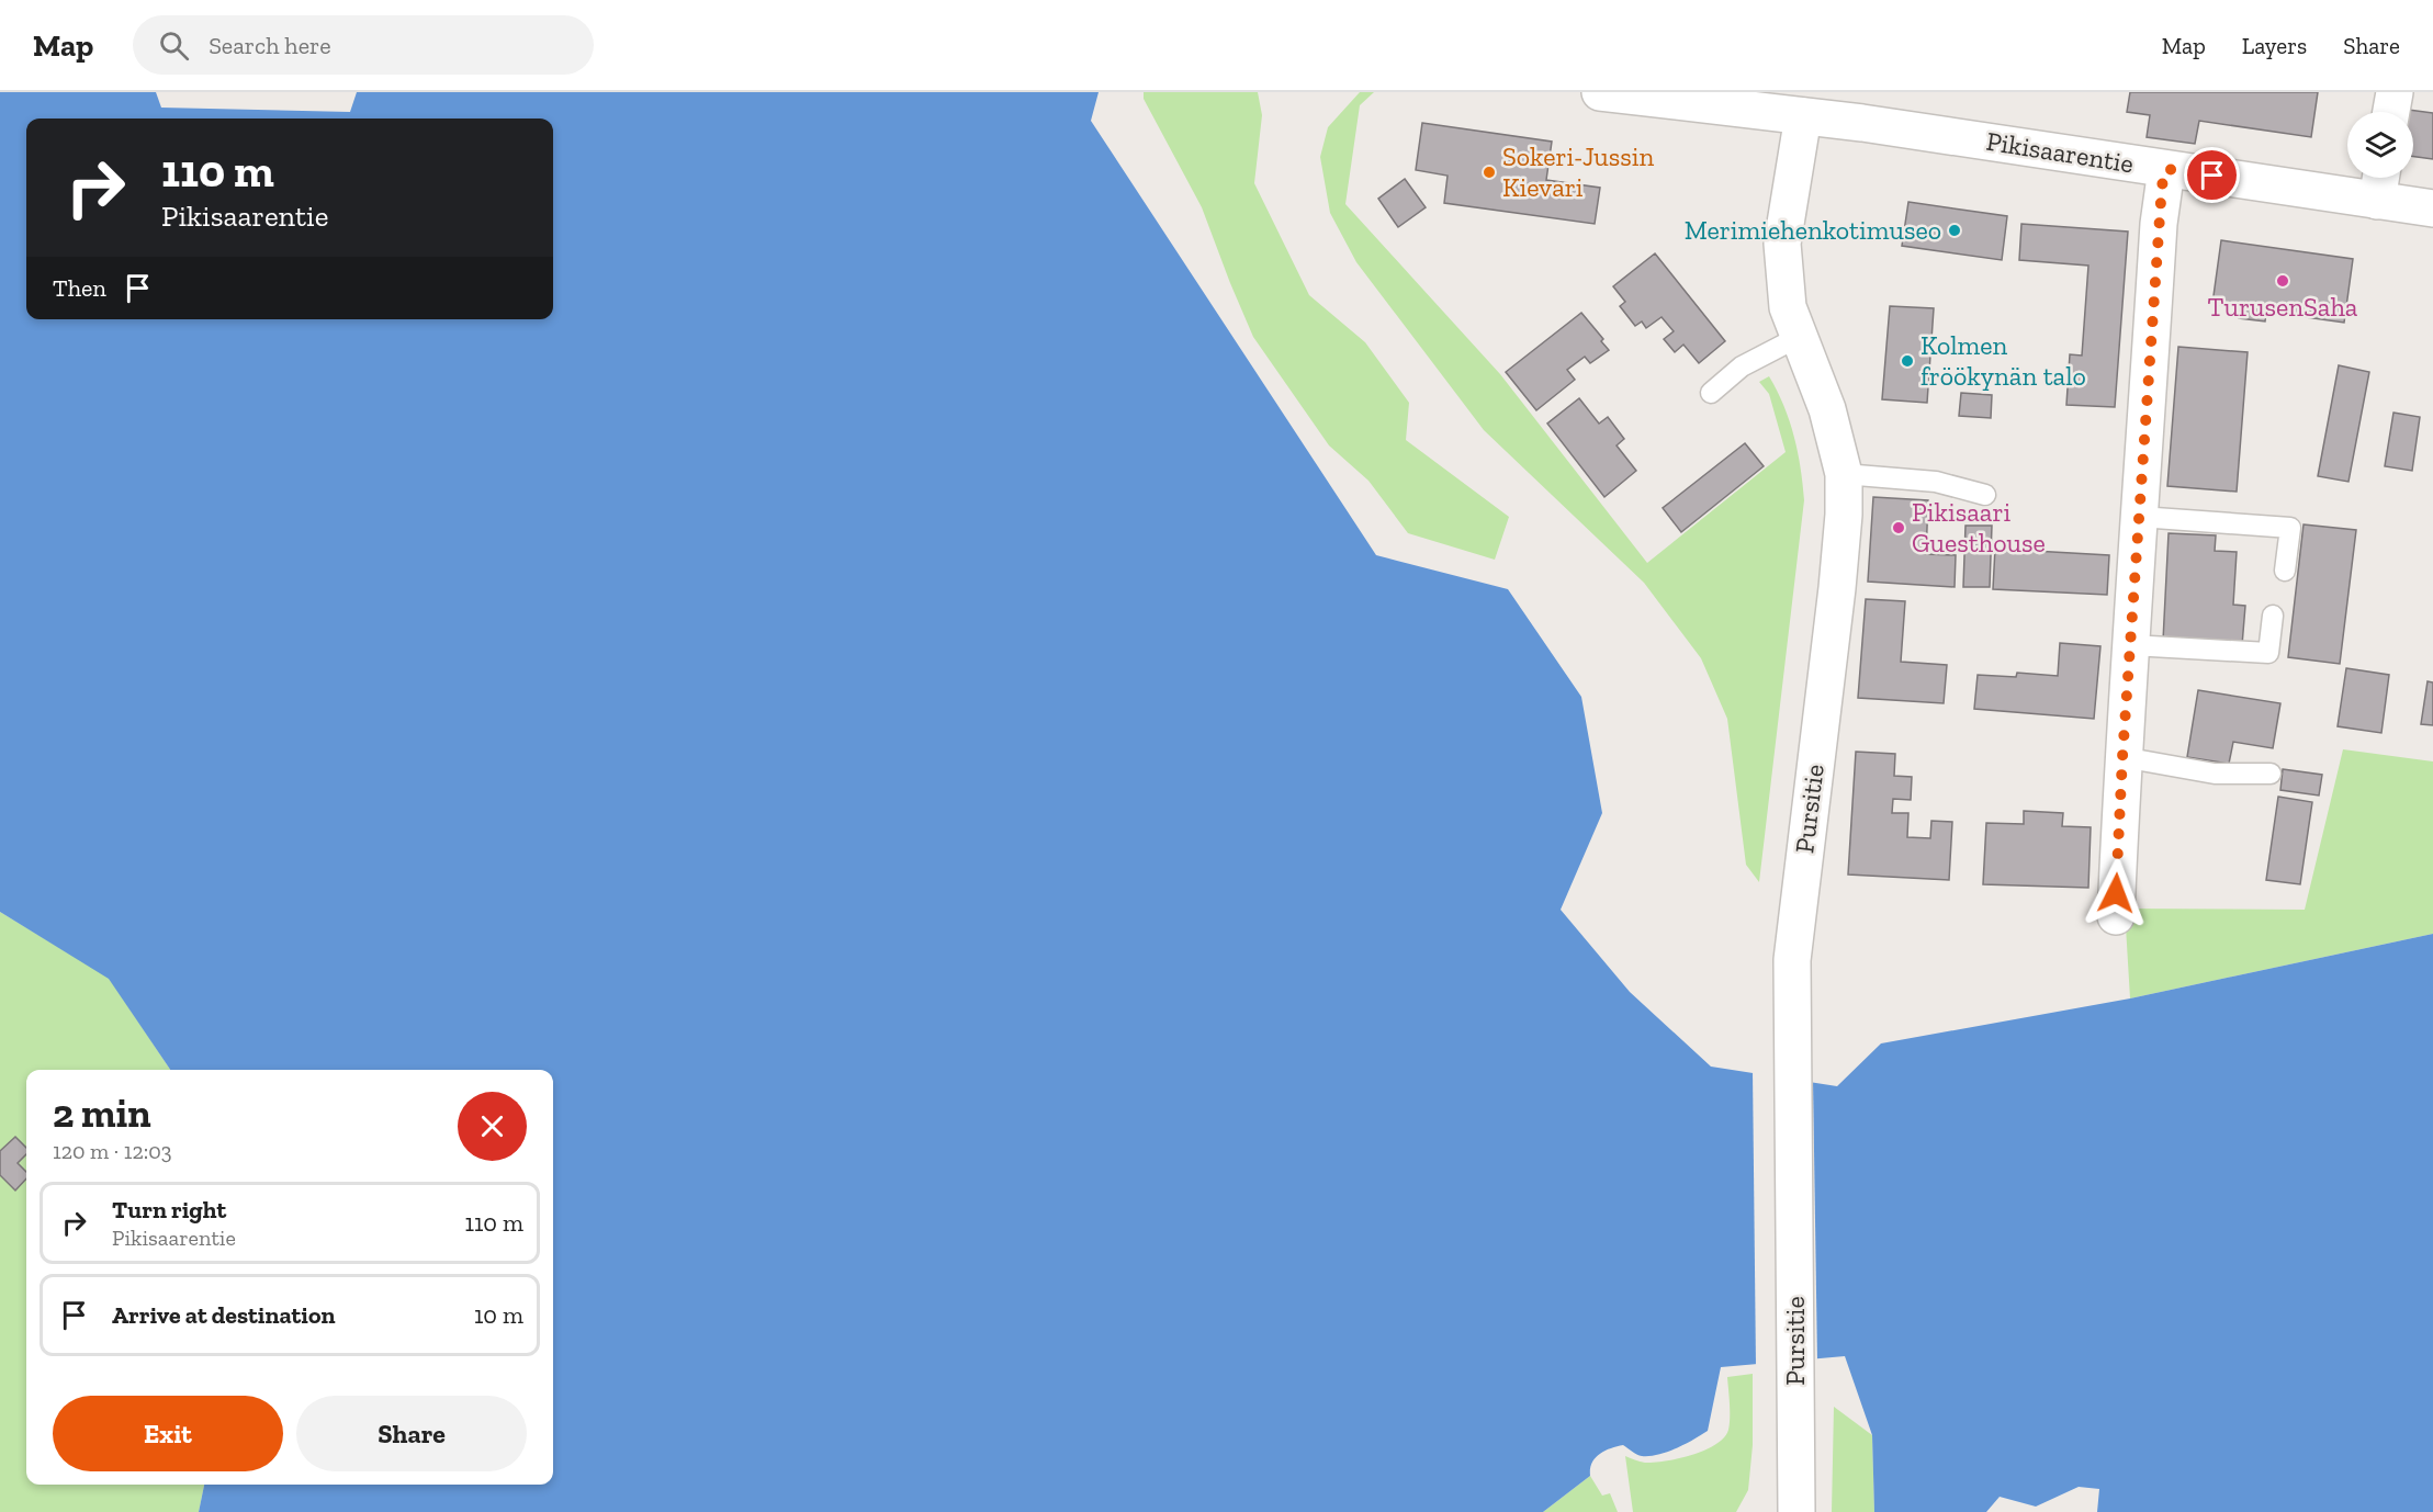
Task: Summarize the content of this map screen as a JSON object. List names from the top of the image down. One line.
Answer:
{"streets":{"street":["Pikisaarentie","Pursitie"]},"crossings":[["Pikisaarentie","Pursitie"]],"places":["Sokeri-Jussin Kievari","Merimiehenkotimuseo","TurusenSaha","Kolmen fröökynän talo","Pikisaari Guesthouse"],"page":{"header":"Map","search":"Search here","nav":["Map","Layers","Share"],"turn":["110 m","Pikisaarentie"],"then":"Then","heading":["2 min","120 m · 12:03"],"list":[{"name":"Turn right","note":"Pikisaarentie","value":"110 m"},{"name":"Arrive at destination","value":"10 m"}],"buttons":["Exit","Share"]}}
